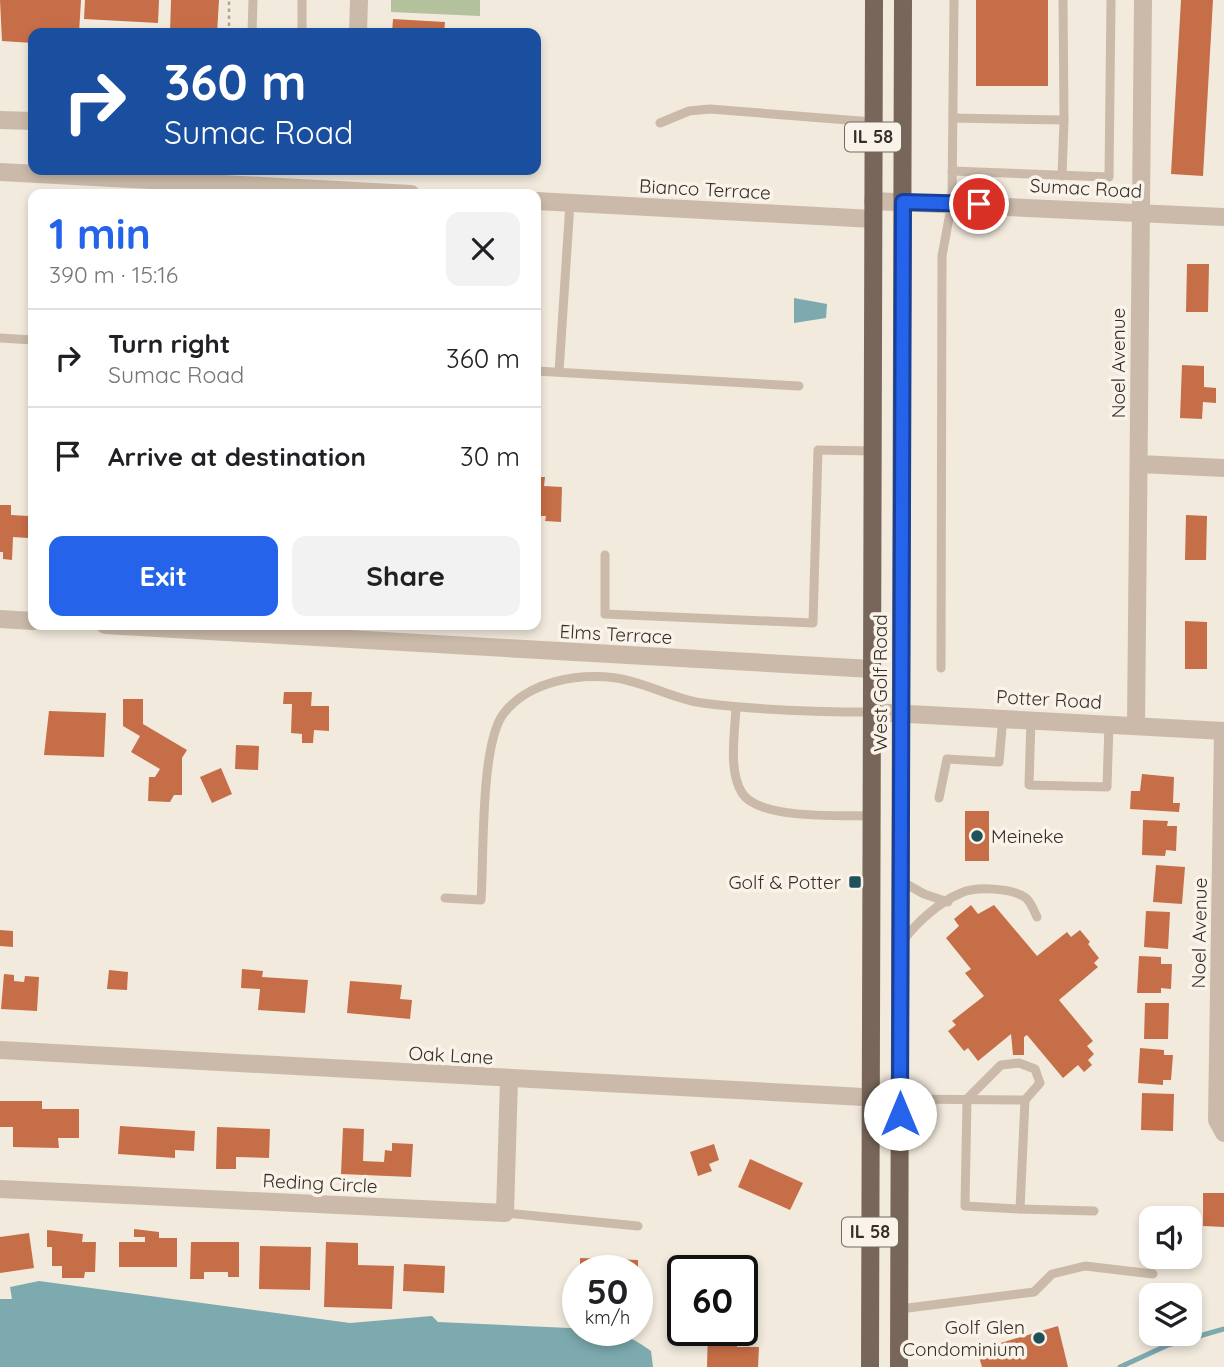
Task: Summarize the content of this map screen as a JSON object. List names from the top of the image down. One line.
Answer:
{"streets":{"main road":["IL 58","West Golf Road"],"street":["Sumac Road","Bianco Terrace","Noel Avenue","Elms Terrace","Potter Road","Oak Lane","Reding Circle"]},"crossings":[["Sumac Road","Bianco Terrace"],["Sumac Road","Noel Avenue"],["Sumac Road","West Golf Road"],["Bianco Terrace","West Golf Road"],["Noel Avenue","Potter Road"],["Elms Terrace","West Golf Road"],["West Golf Road","Potter Road"],["West Golf Road","Oak Lane"]],"places":{"other":["Meineke","Golf Glen Condominium"],"transit":["Golf & Potter"]},"page":{"turn":["360 m","Sumac Road"],"heading":["1 min","390 m · 15:16"],"list":[{"name":"Turn right","note":"Sumac Road","value":"360 m"},{"name":"Arrive at destination","value":"30 m"}],"buttons":["Exit","Share"],"speed":"50 km/h","limit":"60"}}
